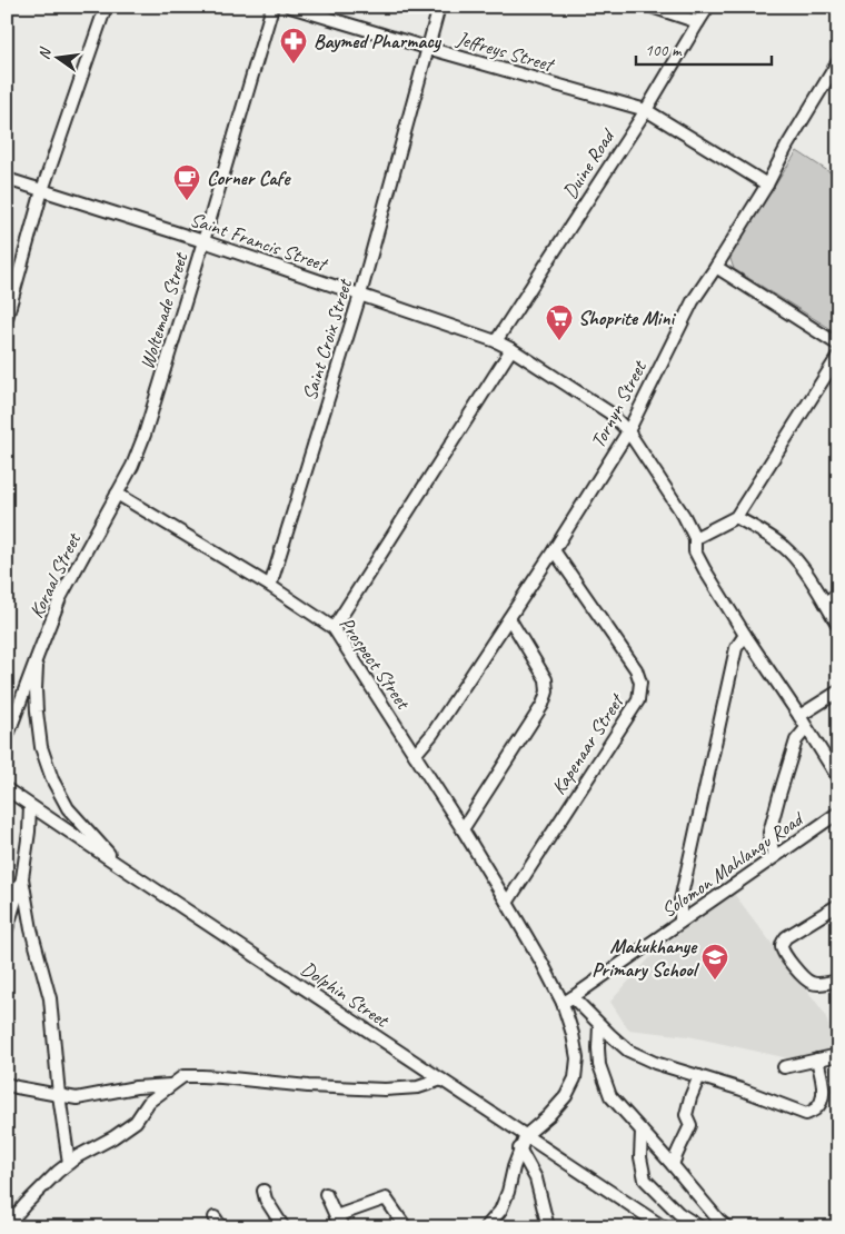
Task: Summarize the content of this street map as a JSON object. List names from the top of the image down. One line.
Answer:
{"streets":{"street":["Jeffreys Street","Duine Road","Saint Francis Street","Woltemade Street","Saint Croix Street","Tornyn Street","Koraal Street","Prospect Street","Kapenaar Street","Solomon Mahlangu Road","Dolphin Street"]},"crossings":[["Jeffreys Street","Duine Road"],["Jeffreys Street","Saint Croix Street"],["Jeffreys Street","Tornyn Street"],["Duine Road","Saint Francis Street"],["Saint Francis Street","Woltemade Street"],["Saint Francis Street","Saint Croix Street"],["Saint Francis Street","Tornyn Street"],["Woltemade Street","Koraal Street"],["Saint Croix Street","Prospect Street"],["Tornyn Street","Prospect Street"],["Tornyn Street","Kapenaar Street"],["Koraal Street","Prospect Street"],["Prospect Street","Kapenaar Street"],["Prospect Street","Solomon Mahlangu Road"]],"places":{"pharmacy":["Baymed Pharmacy"],"cafe":["Corner Cafe"],"supermarket":["Shoprite Mini"],"school or university":["Makukhanye Primary School"]},"scale_bar":"100 m","north":"left"}
